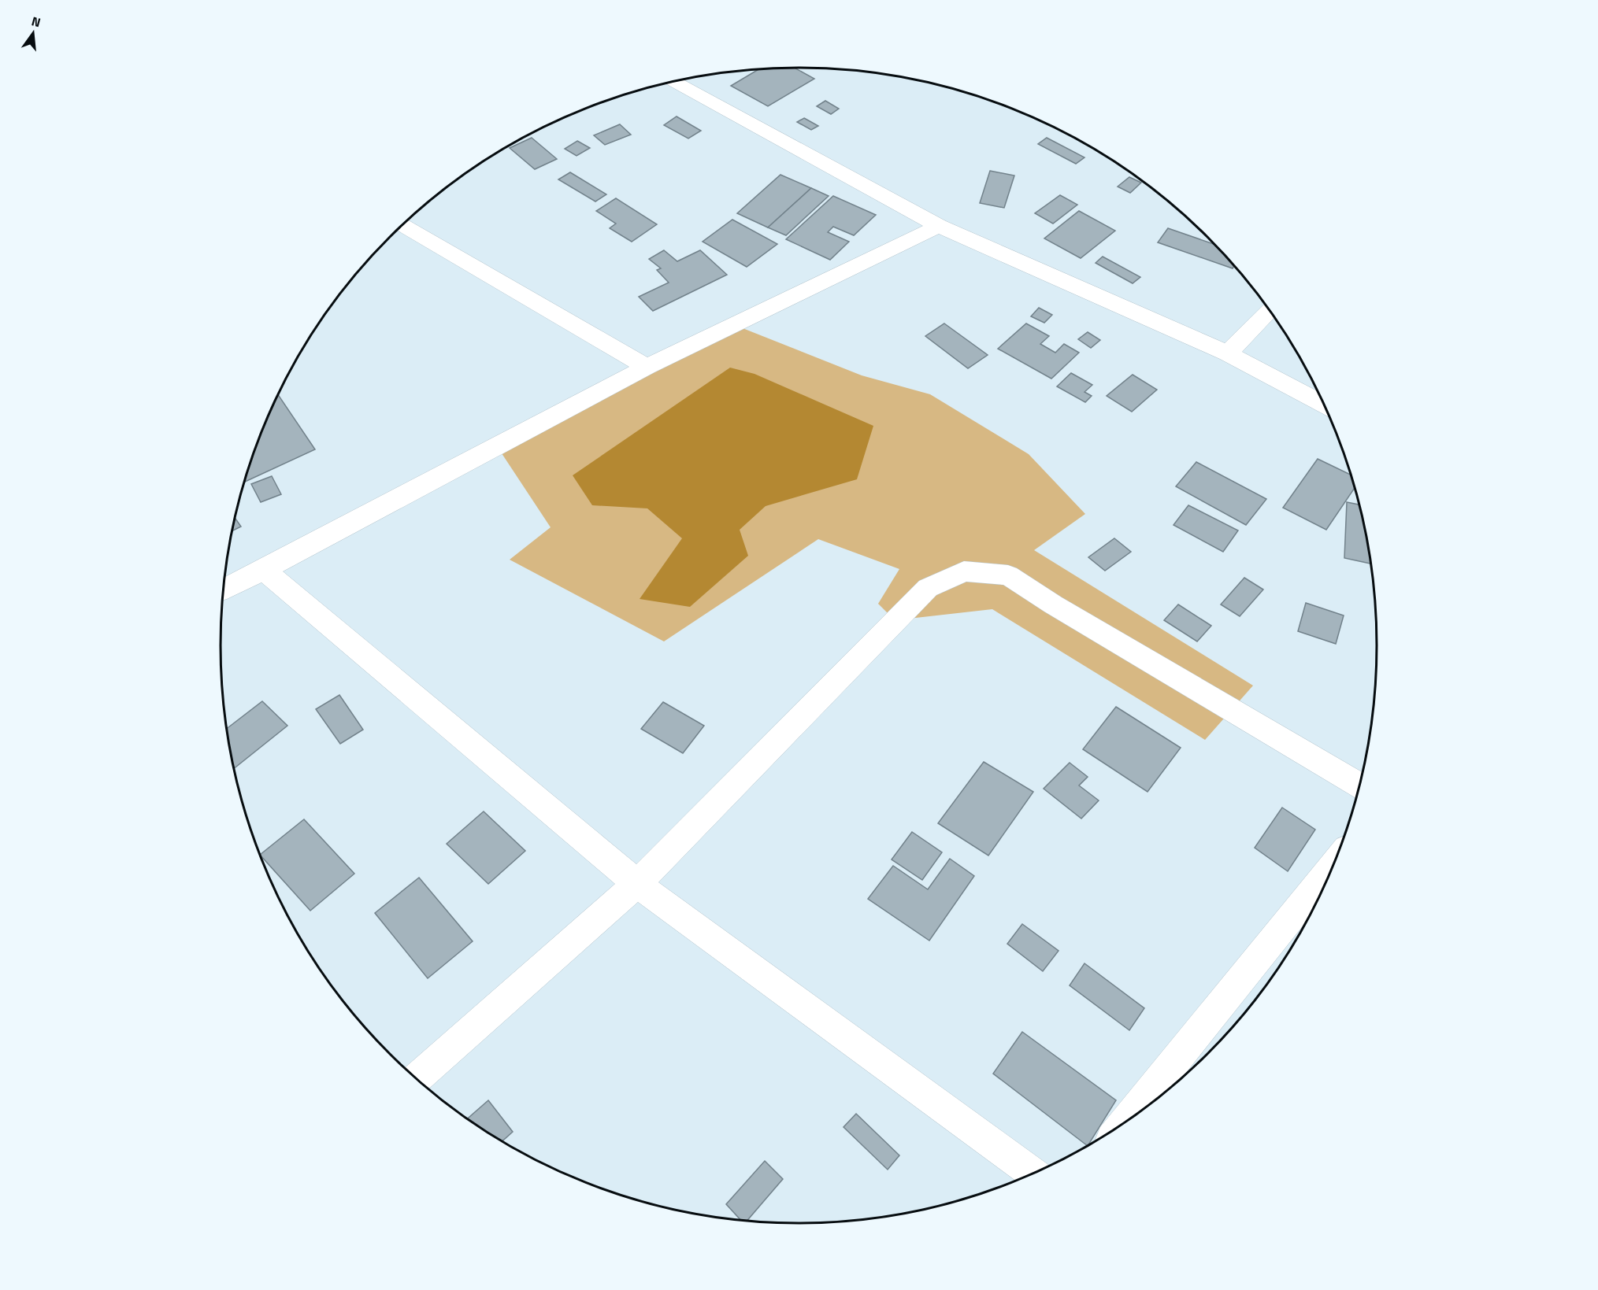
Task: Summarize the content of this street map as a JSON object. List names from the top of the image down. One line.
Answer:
{"north":"top"}
